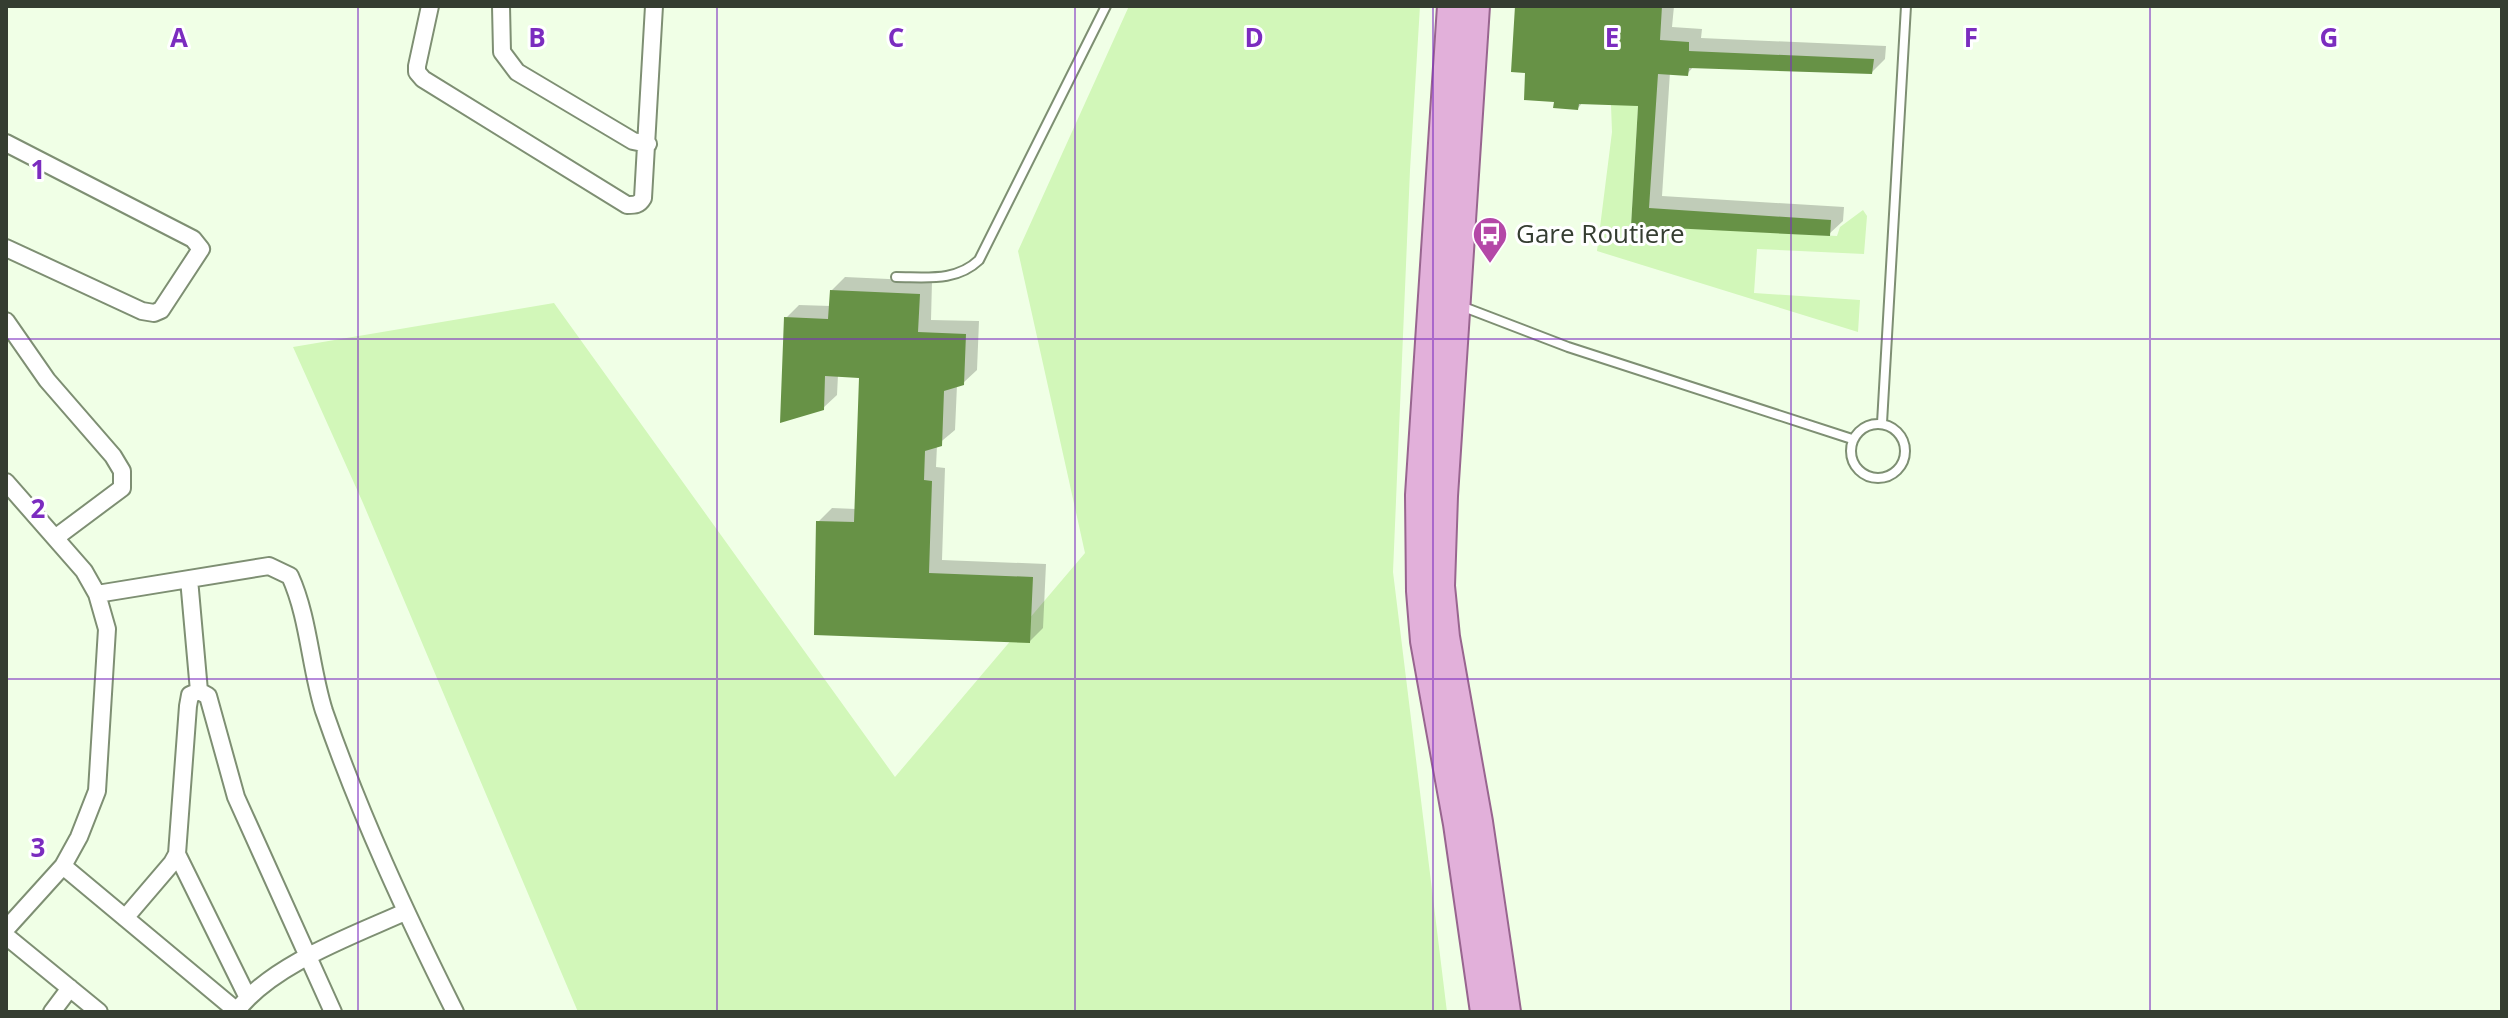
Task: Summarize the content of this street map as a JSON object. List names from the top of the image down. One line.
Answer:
{"places":{"bus stop":["Gare Routiere"]},"grid":{"columns":["A","B","C","D","E","F","G"],"rows":["1","2","3"]}}
